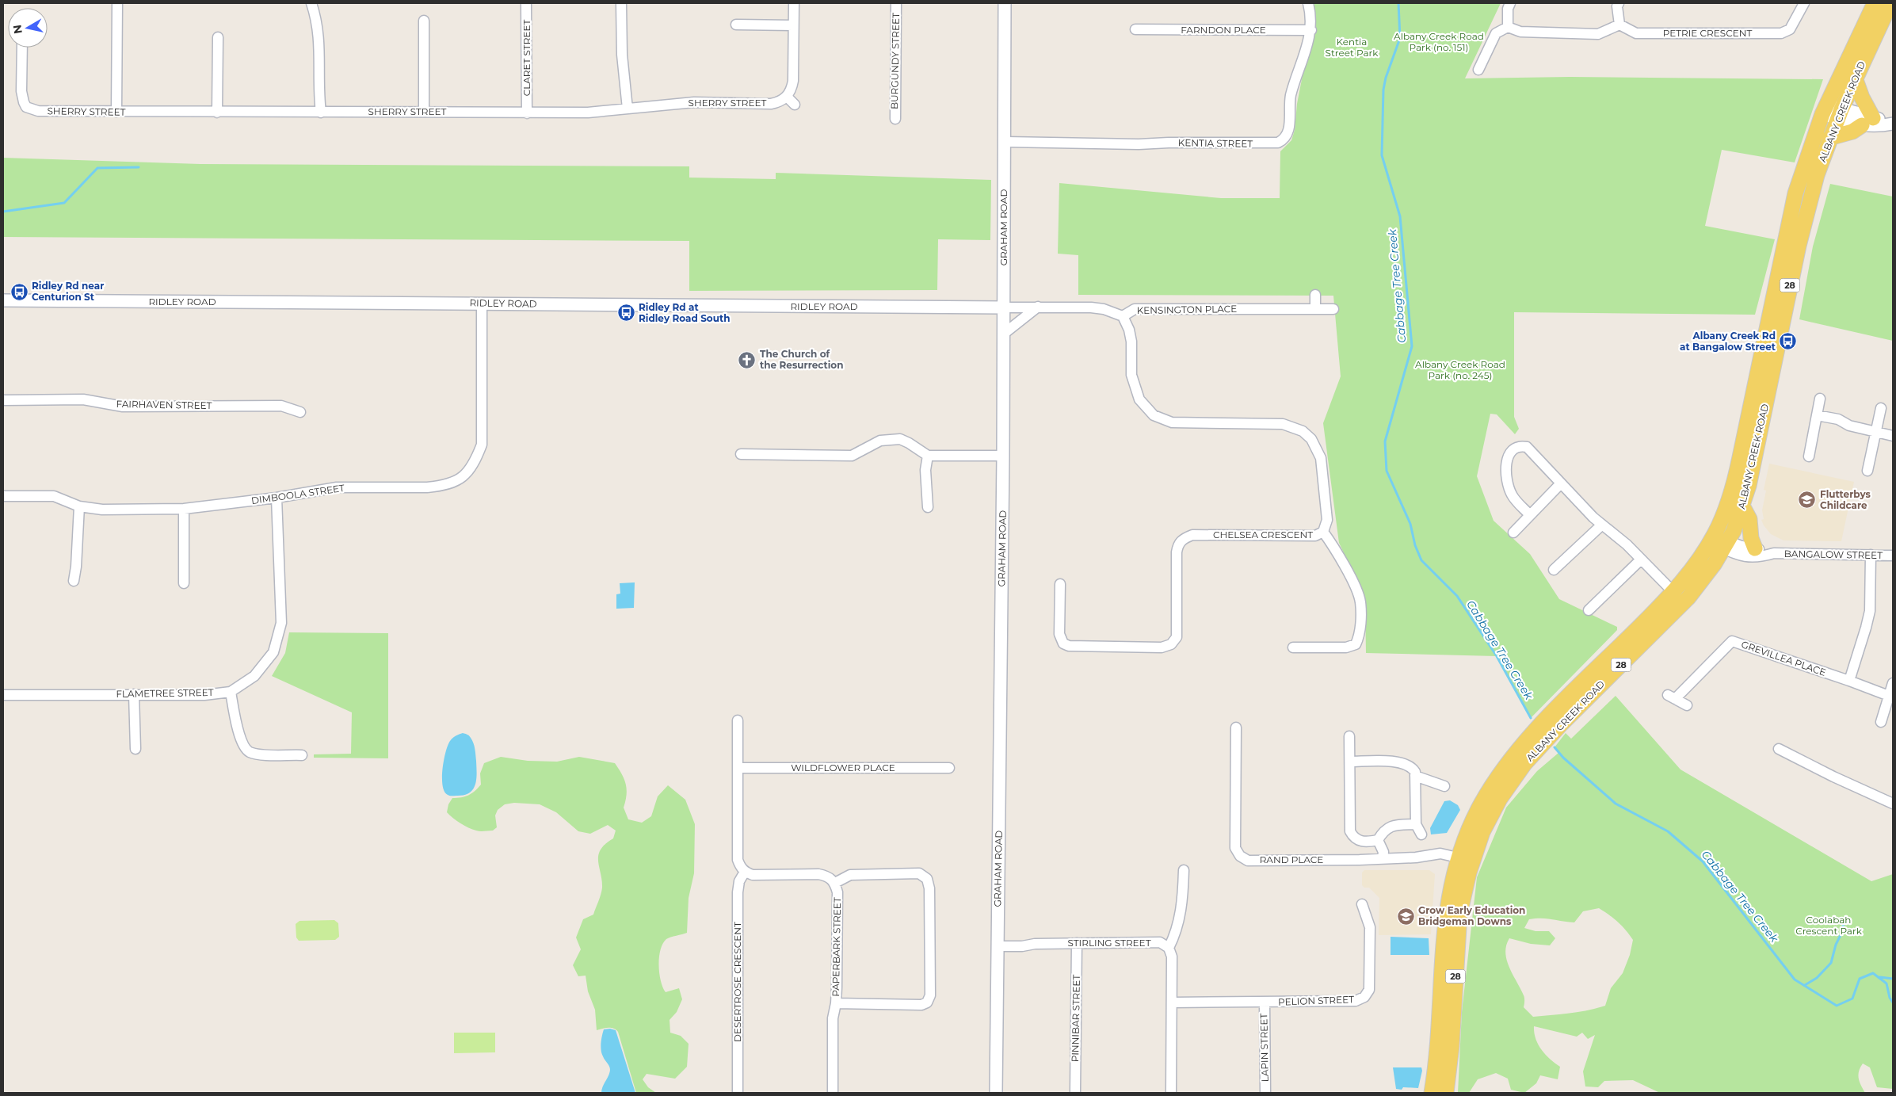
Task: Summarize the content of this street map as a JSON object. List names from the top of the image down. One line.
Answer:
{"streets":{"main road":["ALBANY CREEK ROAD","28"],"street":["FARNDON PLACE","PETRIE CRESCENT","CLARET STREET","BURGUNDY STREET","SHERRY STREET","KENTIA STREET","GRAHAM ROAD","RIDLEY ROAD","KENSINGTON PLACE","FAIRHAVEN STREET","DIMBOOLA STREET","CHELSEA CRESCENT","BANGALOW STREET","GREVILLEA PLACE","FLAMETREE STREET","WILDFLOWER PLACE","RAND PLACE","STIRLING STREET","PAPERBARK STREET","DESERTROSE CRESCENT","PELION STREET","PINNIBAR STREET","LAPIN STREET"]},"crossings":[["FARNDON PLACE","KENTIA STREET"],["CLARET STREET","SHERRY STREET"],["ALBANY CREEK ROAD","BANGALOW STREET"],["ALBANY CREEK ROAD","RAND PLACE"],["KENTIA STREET","GRAHAM ROAD"],["GRAHAM ROAD","RIDLEY ROAD"],["GRAHAM ROAD","KENSINGTON PLACE"],["GRAHAM ROAD","STIRLING STREET"],["RIDLEY ROAD","KENSINGTON PLACE"],["RIDLEY ROAD","DIMBOOLA STREET"],["KENSINGTON PLACE","CHELSEA CRESCENT"],["DIMBOOLA STREET","FLAMETREE STREET"],["STIRLING STREET","PINNIBAR STREET"],["PAPERBARK STREET","DESERTROSE CRESCENT"],["PELION STREET","LAPIN STREET"]],"water":["Cabbage Tree Creek"],"parks":["Albany Creek Road Park (no. 151)","Kentia Street Park","Albany Creek Road Park (no. 245)","Coolabah Crescent Park"],"places":{"bus stop":["Ridley Rd near Centurion St","Ridley Rd at Ridley Road South","Albany Creek Rd at Bangalow Street"],"church":["The Church of the Resurrection"],"school or university":["Flutterbys Childcare","Grow Early Education Bridgeman Downs"]},"north":"left"}
